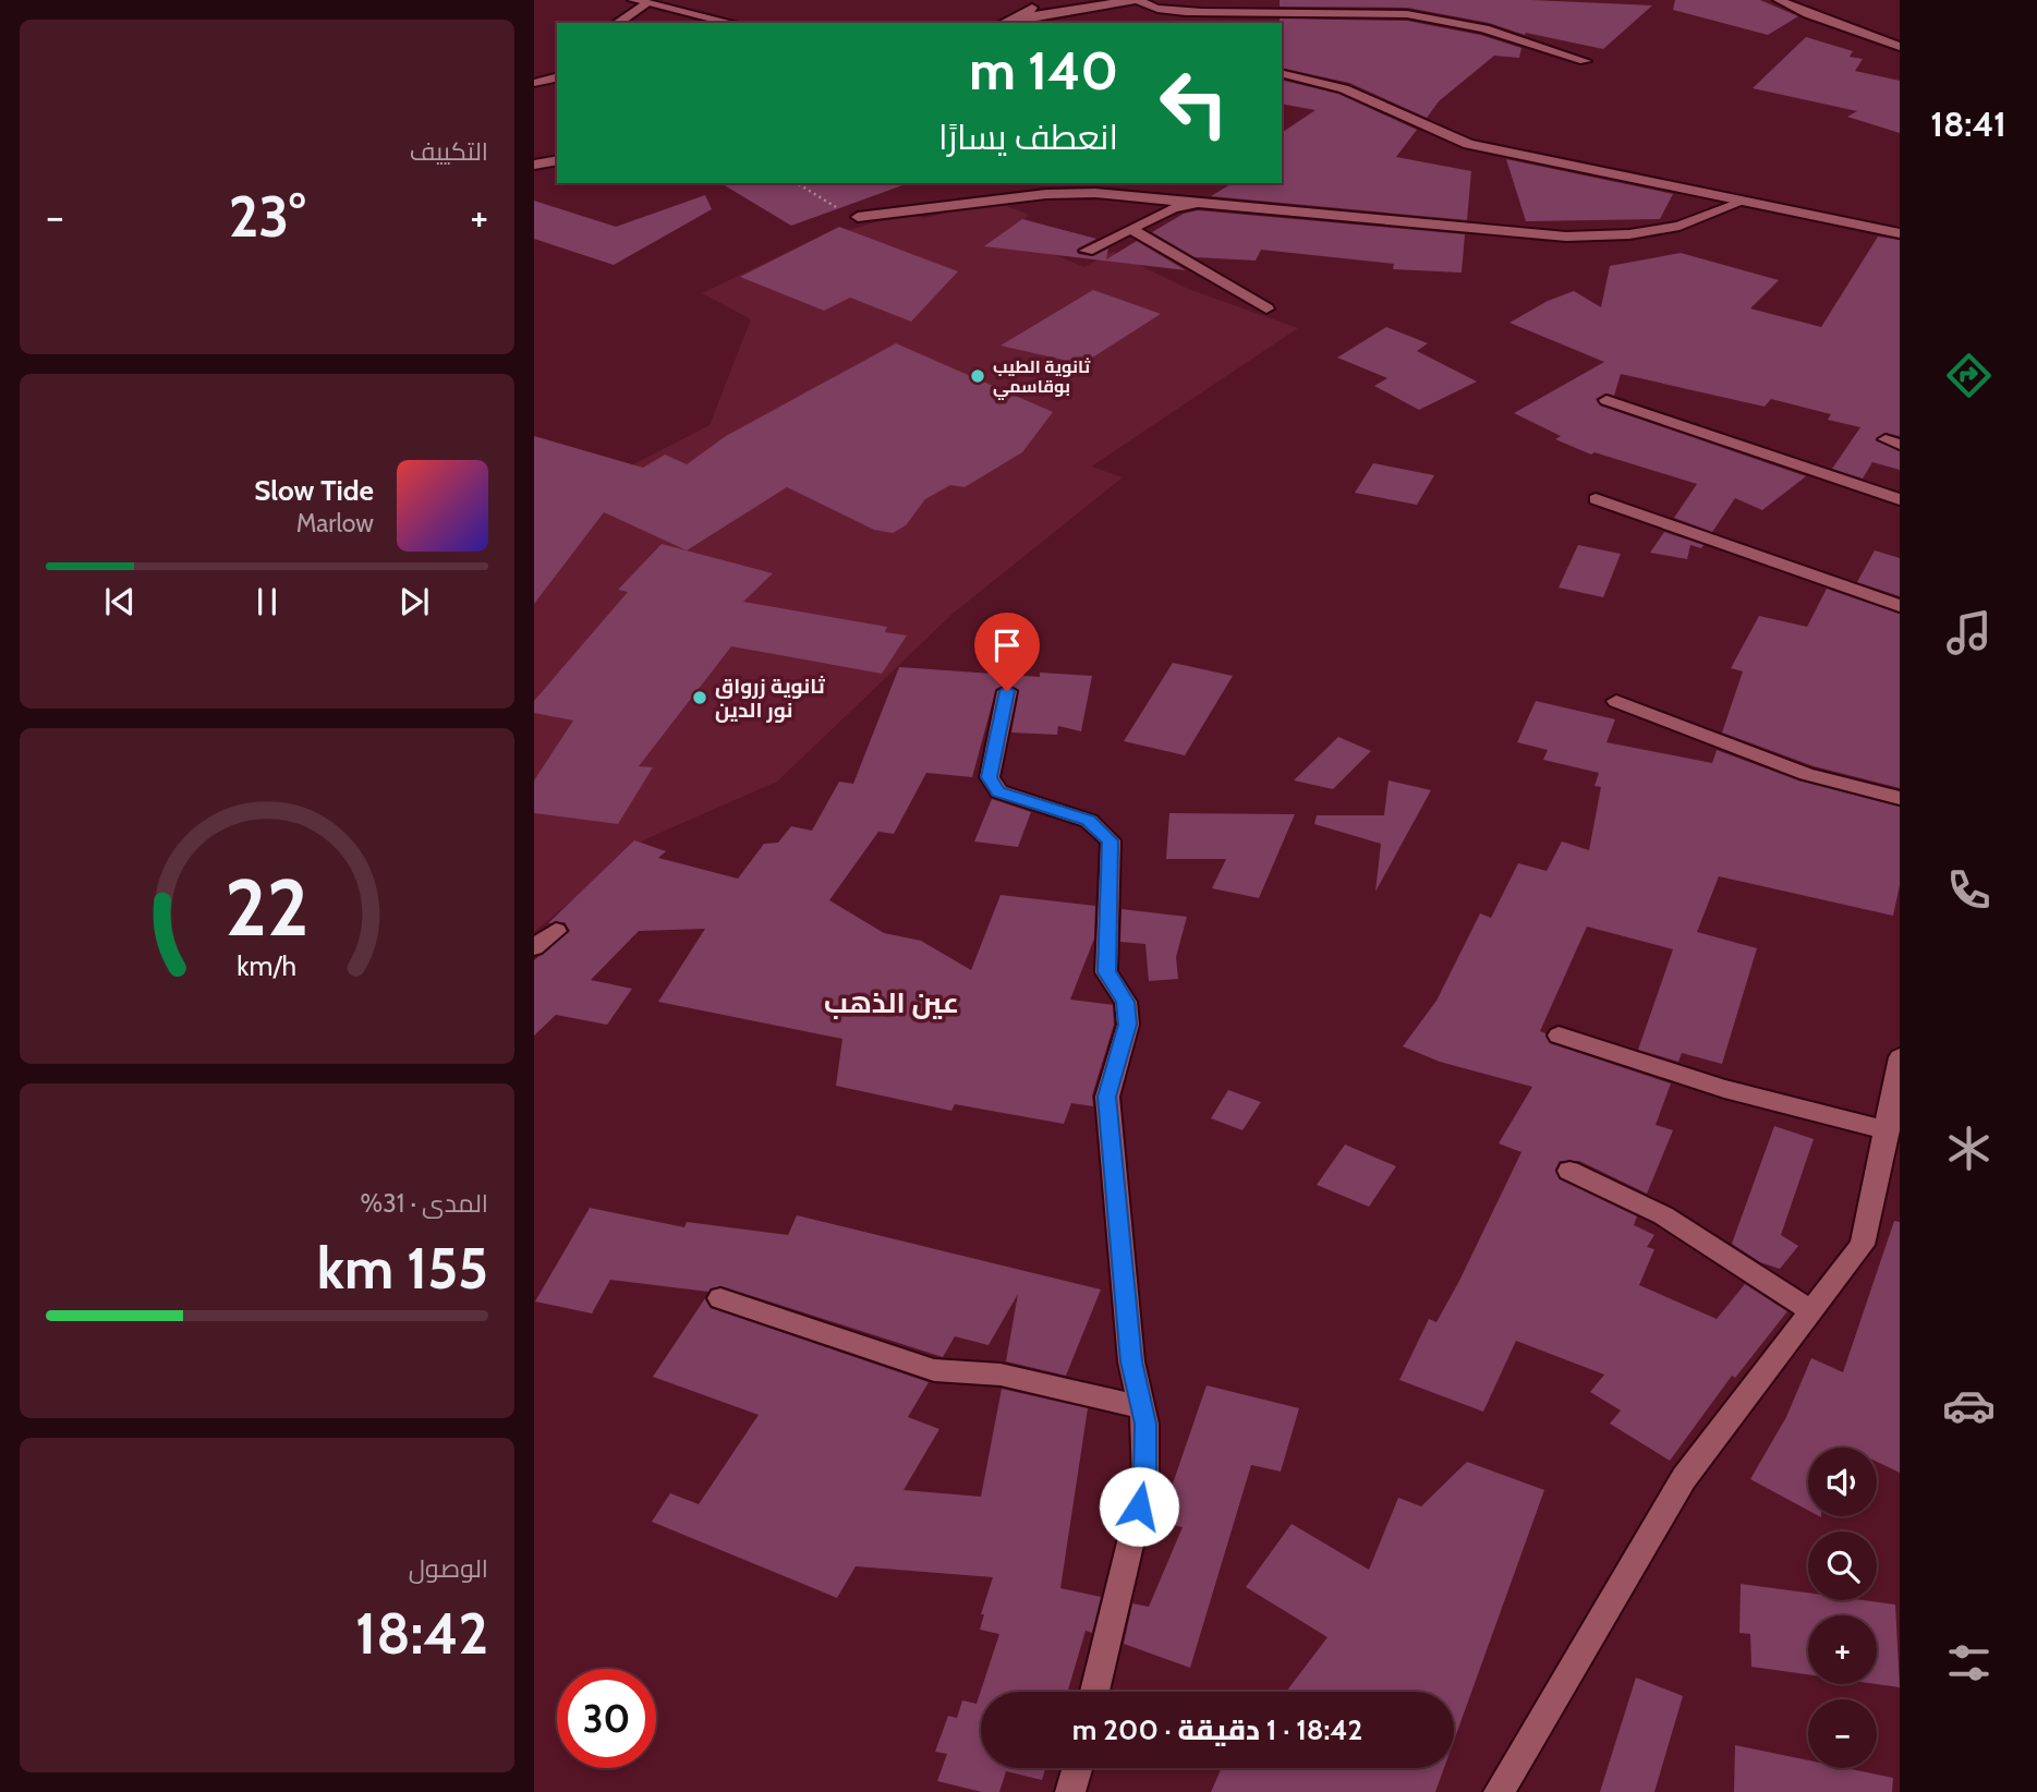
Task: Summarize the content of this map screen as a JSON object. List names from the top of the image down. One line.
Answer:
{"districts":["عين الذهب"],"places":["ثانوية الطيب بوقاسمي","ثانوية زرواق نور الدين"],"page":{"tabs":"18:41","tile":["التكييف",["المدى · 31%","155 km"],["الوصول","18:42"]],"turn":["140 m","انعطف يسارًا"],"heat":["−","23°","+"],"song":["Slow Tide","Marlow"],"map_buttons":["+","−"],"limit":"30","trip":"18:42 · 1 دقيقة · 200 m","gauge":["22","km/h"]}}
